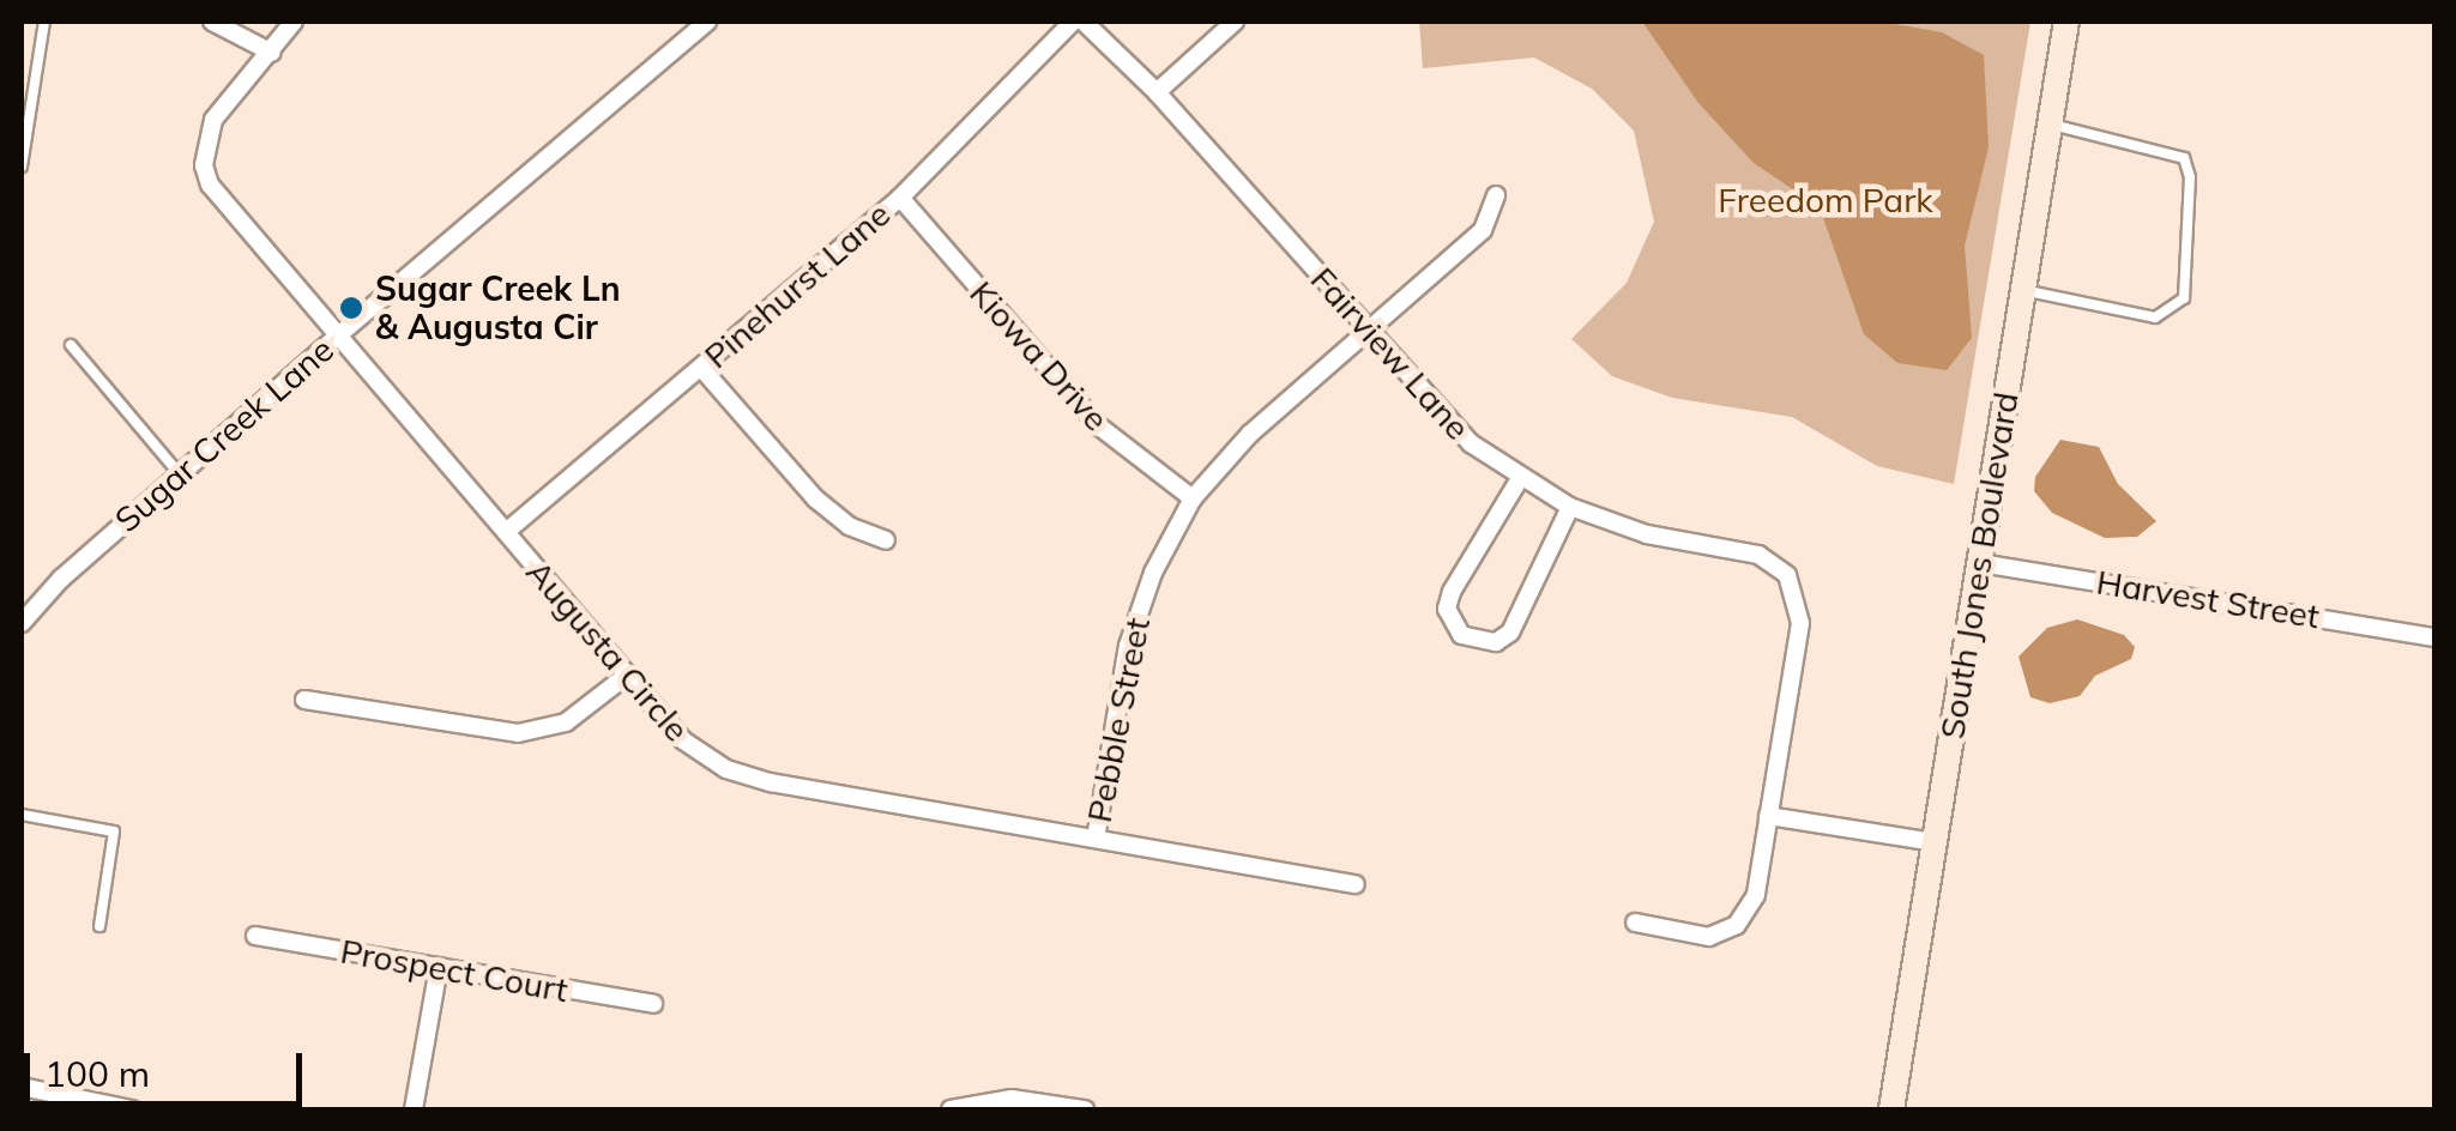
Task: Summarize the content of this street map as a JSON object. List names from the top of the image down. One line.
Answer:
{"streets":{"street":["Pinehurst Lane","Fairview Lane","Kiowa Drive","Sugar Creek Lane","South Jones Boulevard","Harvest Street","Augusta Circle","Pebble Street","Prospect Court"]},"crossings":[["Pinehurst Lane","Kiowa Drive"],["Pinehurst Lane","Augusta Circle"],["Fairview Lane","Pebble Street"],["Kiowa Drive","Pebble Street"],["Sugar Creek Lane","Augusta Circle"],["South Jones Boulevard","Harvest Street"],["Augusta Circle","Pebble Street"]],"parks":["Freedom Park"],"places":["Sugar Creek Ln & Augusta Cir"],"scale_bar":"100 m"}
